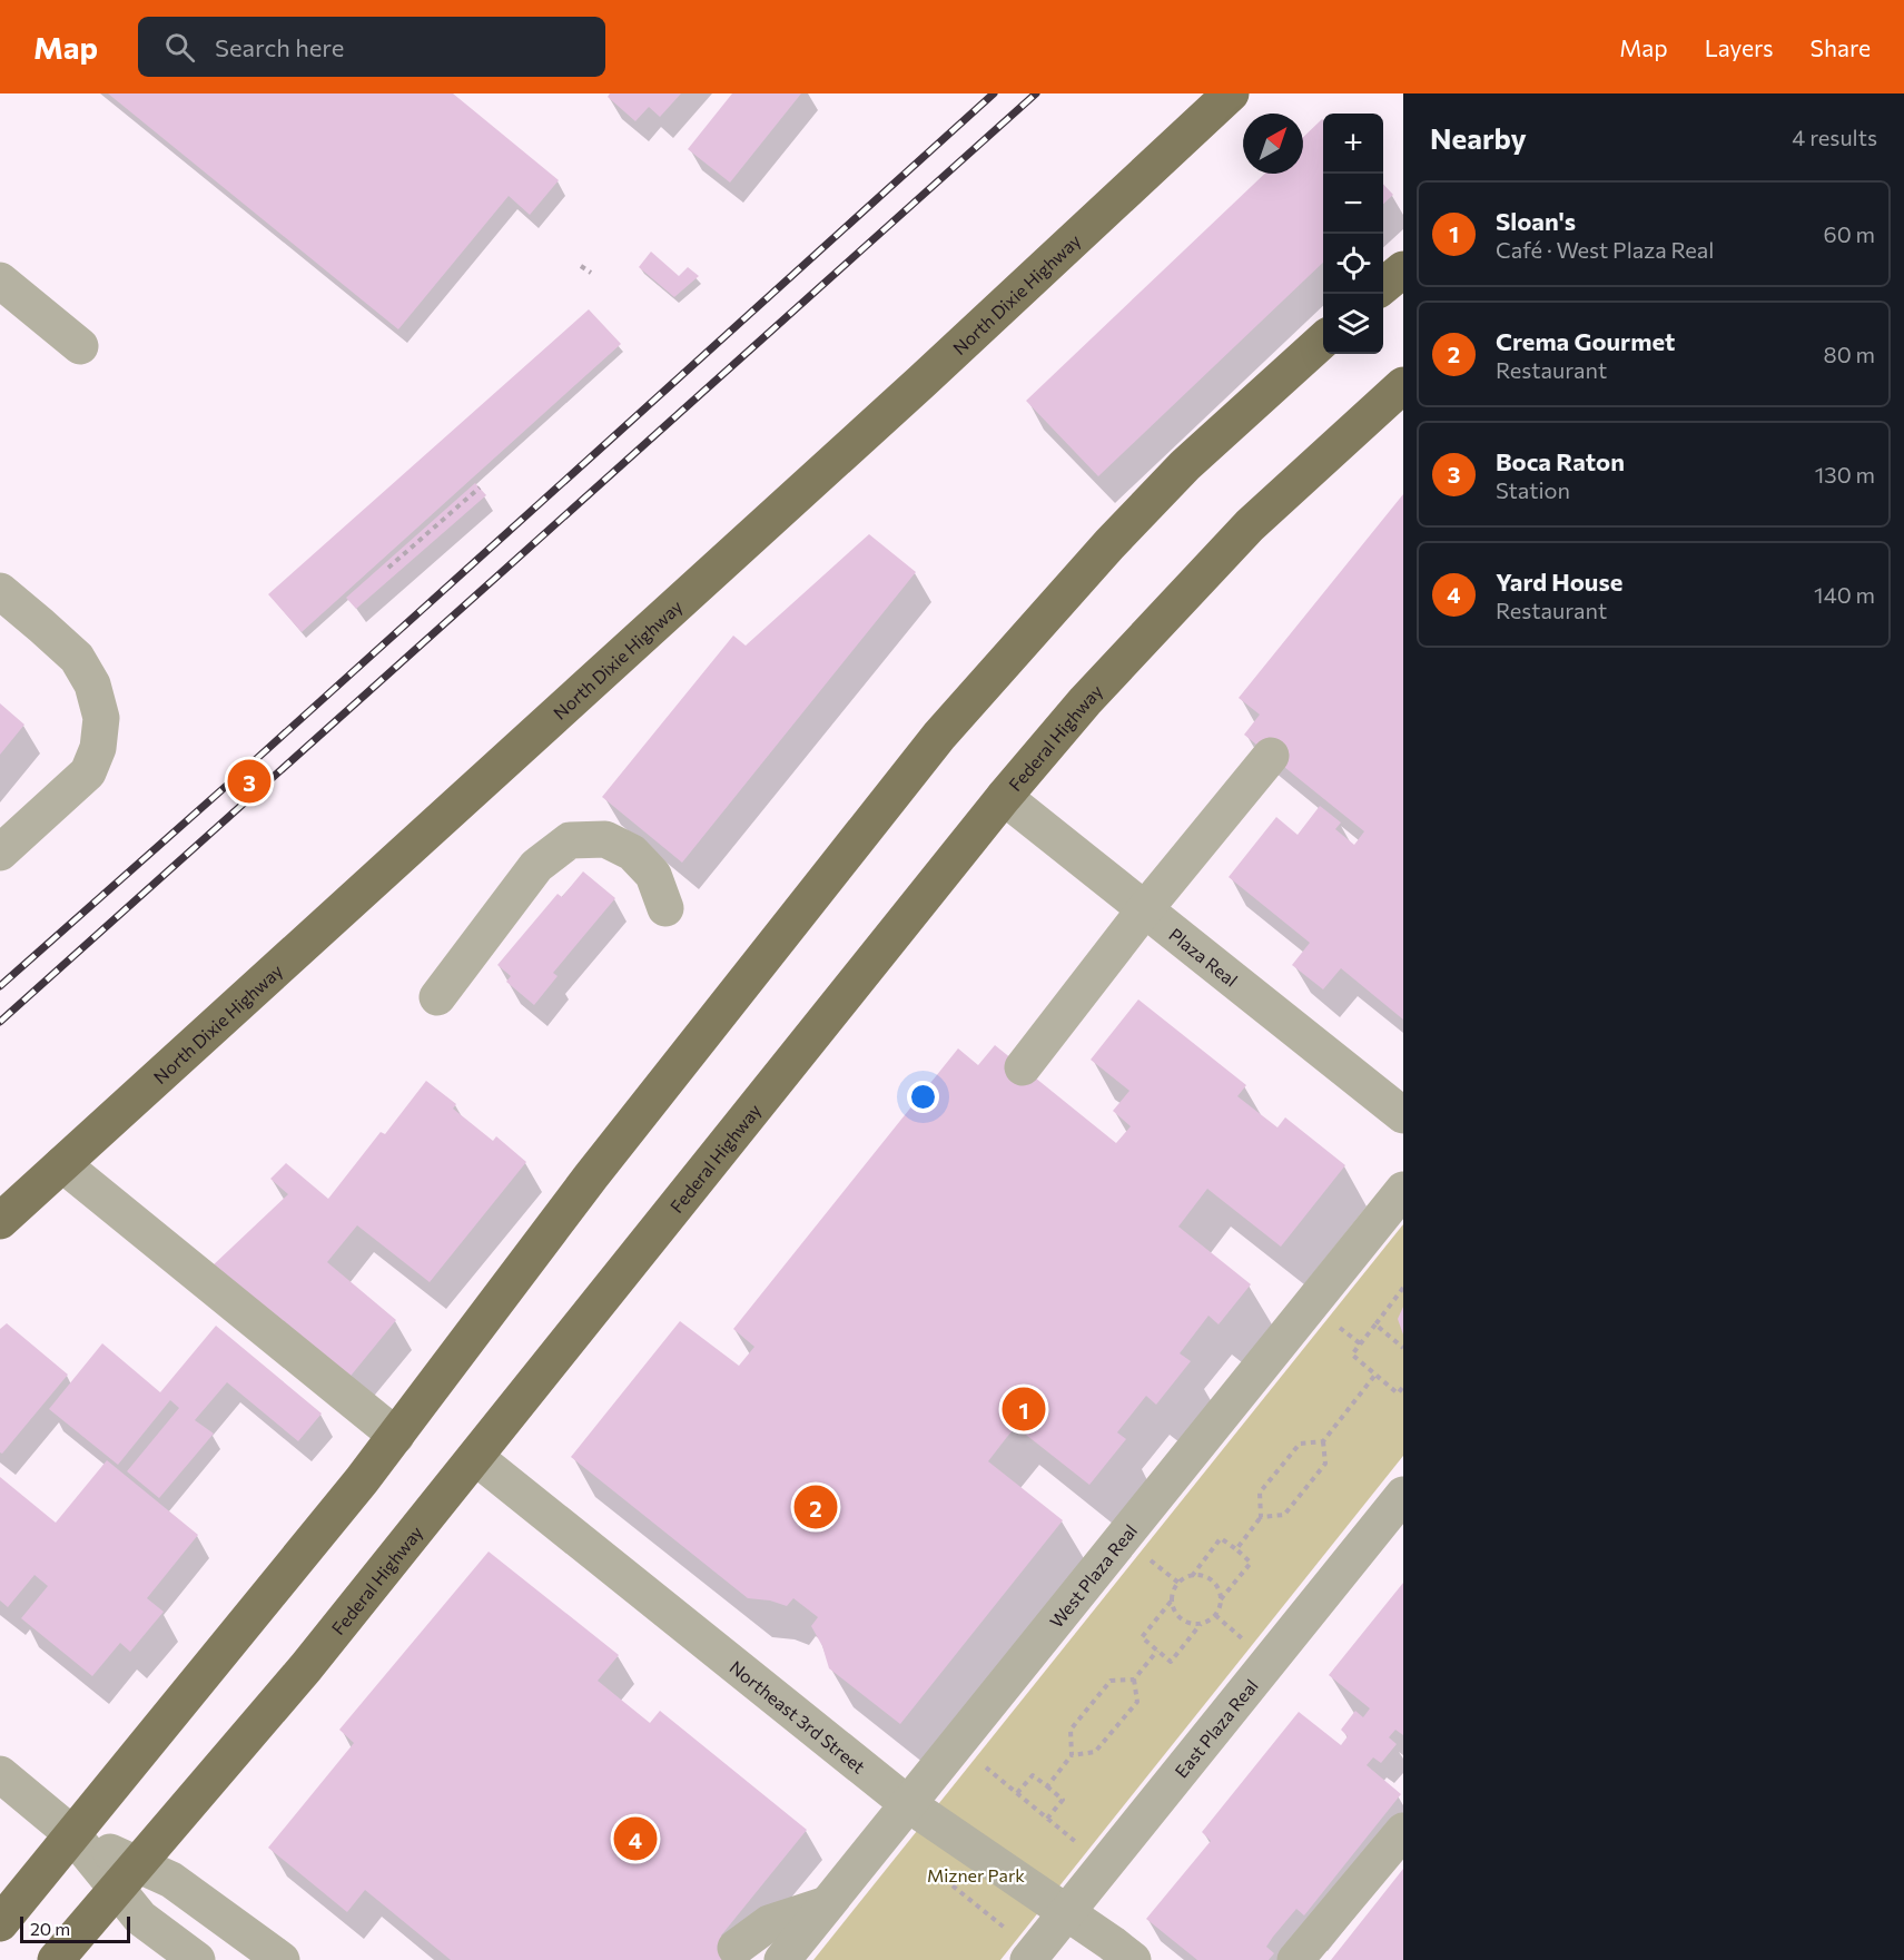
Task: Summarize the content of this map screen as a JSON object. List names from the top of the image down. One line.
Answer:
{"streets":{"main road":["North Dixie Highway","Federal Highway"],"street":["Plaza Real","West Plaza Real","Northeast 3rd Street","East Plaza Real"]},"crossings":[["Federal Highway","Plaza Real"],["Federal Highway","Northeast 3rd Street"],["West Plaza Real","Northeast 3rd Street"],["Northeast 3rd Street","East Plaza Real"]],"parks":["Mizner Park"],"scale_bar":"20 m","north":"top right","page":{"header":"Map","search":"Search here","nav":["Map","Layers","Share"],"heading":["Nearby","4 results"],"map_buttons":["+","−"],"list":[{"mark":"1","name":"Sloan's","note":"Café · West Plaza Real","value":"60 m"},{"mark":"2","name":"Crema Gourmet","note":"Restaurant","value":"80 m"},{"mark":"3","name":"Boca Raton","note":"Station","value":"130 m"},{"mark":"4","name":"Yard House","note":"Restaurant","value":"140 m"}],"pins":["3","1","2","4"],"scale":"20 m"}}
